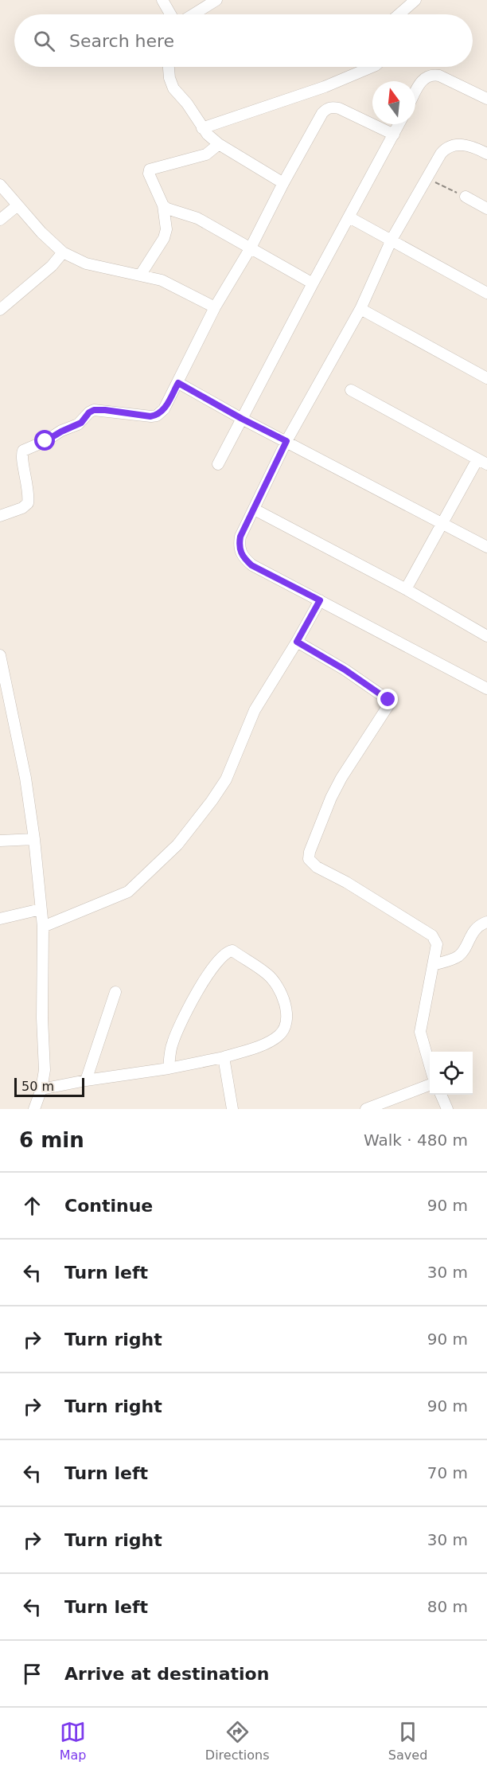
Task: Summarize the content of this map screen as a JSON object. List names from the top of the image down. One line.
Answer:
{"scale_bar":"50 m","north":"top","page":{"search":"Search here","scale":"50 m","heading":["6 min","Walk · 480 m"],"list":[["Continue","90 m"],["Turn left","30 m"],["Turn right","90 m"],["Turn right","90 m"],["Turn left","70 m"],["Turn right","30 m"],["Turn left","80 m"],"Arrive at destination"],"nav":["Map","Directions","Saved"]}}
